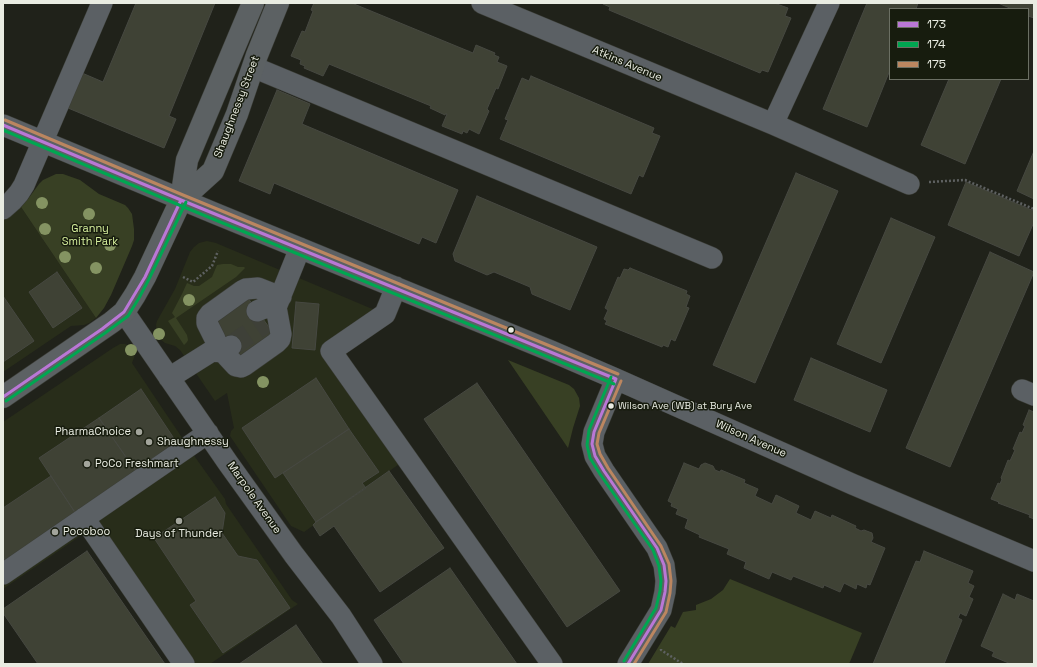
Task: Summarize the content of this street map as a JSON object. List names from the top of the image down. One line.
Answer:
{"streets":{"main road":["Shaughnessy Street"],"street":["Atkins Avenue","Wilson Avenue","Marpole Avenue"]},"crossings":[["Shaughnessy Street","Wilson Avenue"],["Shaughnessy Street","Marpole Avenue"]],"parks":["Granny Smith Park"],"places":["Wilson Ave (WB) at Bury Ave","PharmaChoice","Shaughnessy","PoCo Freshmart","Days of Thunder","Pocoboo"],"lines":["transit line 175","transit line 173","transit line 174"],"legend":["173","174","175"]}
